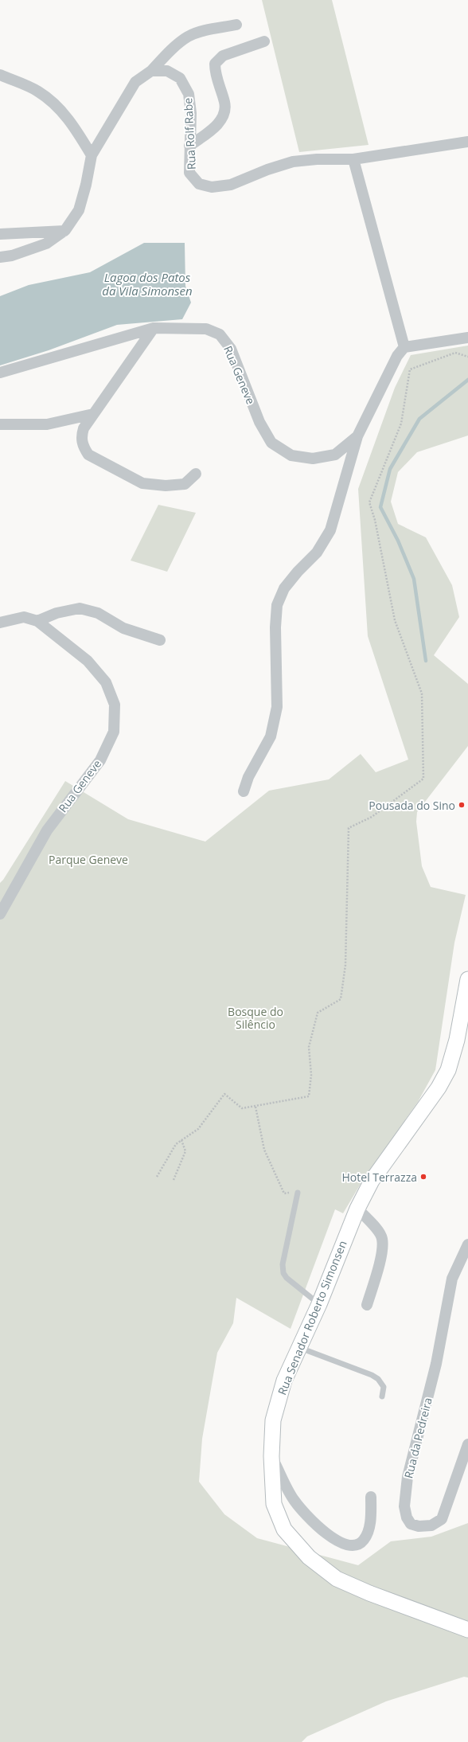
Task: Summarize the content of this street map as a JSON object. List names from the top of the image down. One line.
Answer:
{"streets":{"street":["Rua Rolf Rabe","Rua Geneve","Rua Senador Roberto Simonsen","Rua da Pedreira"]},"water":["Lagoa dos Patos da Vila Simonsen"],"parks":["Parque Geneve","Bosque do Silêncio"],"places":["Pousada do Sino","Hotel Terrazza"]}
